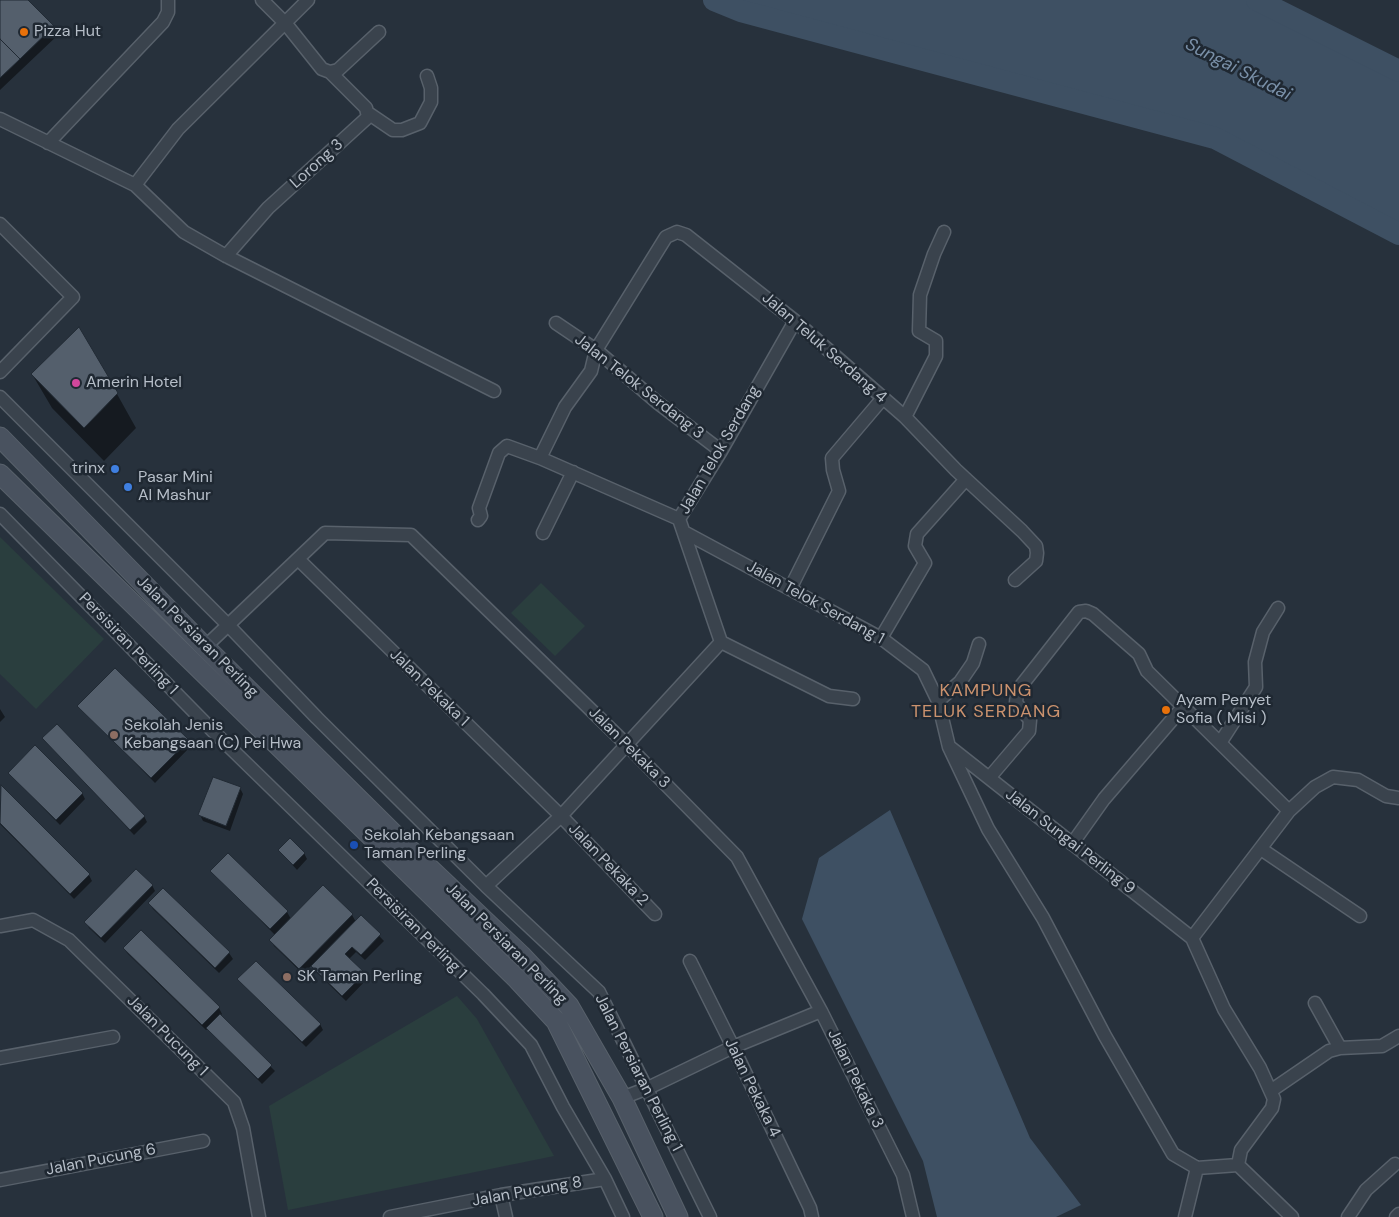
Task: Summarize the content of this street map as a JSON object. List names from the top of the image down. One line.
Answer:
{"streets":{"main road":["Jalan Persiaran Perling"],"street":["Lorong 3","Jalan Teluk Serdang 4","Jalan Telok Serdang 3","Jalan Telok Serdang","Jalan Telok Serdang 1","Persisiran Perling 1","Jalan Pekaka 1","Jalan Pekaka 3","Jalan Sungai Perling 9","Jalan Pekaka 2","Jalan Pucung 1","Jalan Persiaran Perling 1","Jalan Pekaka 4","Jalan Pucung 6","Jalan Pucung 8"]},"crossings":[["Jalan Teluk Serdang 4","Jalan Telok Serdang 3"],["Jalan Teluk Serdang 4","Jalan Telok Serdang"],["Jalan Telok Serdang 3","Jalan Telok Serdang"],["Jalan Telok Serdang","Jalan Telok Serdang 1"],["Jalan Telok Serdang 1","Jalan Sungai Perling 9"],["Jalan Persiaran Perling","Jalan Pekaka 3"],["Persisiran Perling 1","Jalan Pucung 8"],["Jalan Pekaka 1","Jalan Pekaka 3"],["Jalan Pekaka 1","Jalan Pekaka 2"],["Jalan Pekaka 3","Jalan Persiaran Perling 1"]],"districts":["KAMPUNG TELUK SERDANG"],"water":["Sungai Skudai"],"places":["Pizza Hut","Amerin Hotel","trinx","Pasar Mini Al Mashur","Ayam Penyet Sofia ( Misi )","Sekolah Jenis Kebangsaan (C) Pei Hwa","Sekolah Kebangsaan Taman Perling","SK Taman Perling"]}
